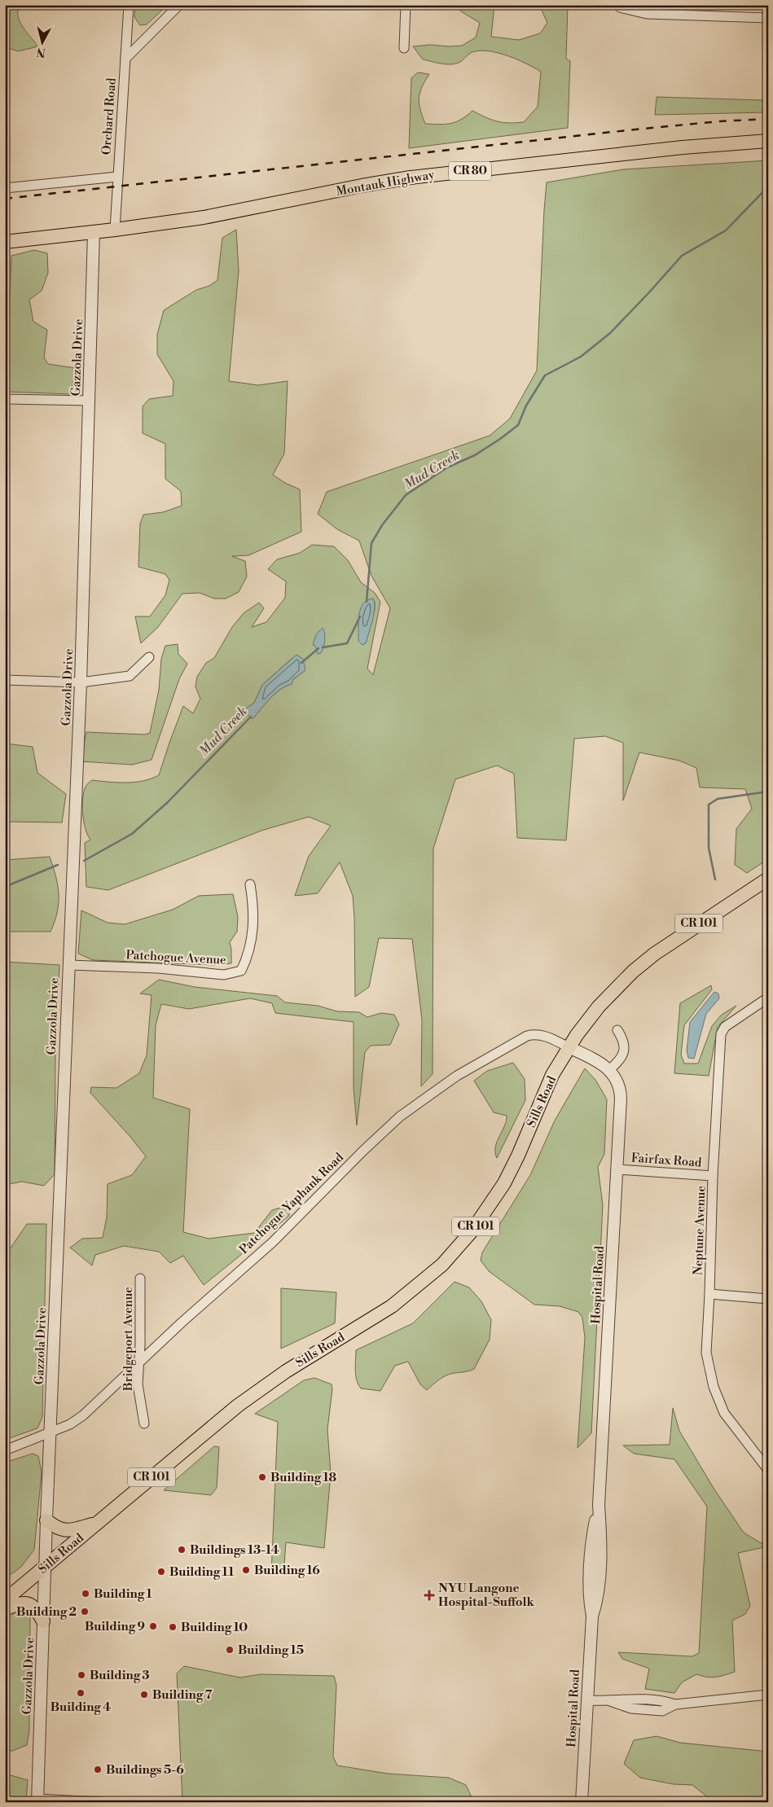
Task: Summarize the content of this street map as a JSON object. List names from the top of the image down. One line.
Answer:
{"streets":{"main road":["CR 80","Montauk Highway","CR 101","Sills Road"],"street":["Orchard Road","Gazzola Drive","Patchogue Avenue","Fairfax Road","Patchogue Yaphank Road","Neptune Avenue","Hospital Road","Bridgeport Avenue"]},"crossings":[["Orchard Road","Montauk Highway"],["Montauk Highway","Gazzola Drive"],["Gazzola Drive","Patchogue Avenue"],["Gazzola Drive","Sills Road"],["Gazzola Drive","Patchogue Yaphank Road"],["CR 101","Sills Road"],["CR 101","Patchogue Yaphank Road"],["CR 101","Hospital Road"],["Sills Road","Patchogue Yaphank Road"],["Sills Road","Hospital Road"],["Fairfax Road","Neptune Avenue"],["Fairfax Road","Hospital Road"],["Patchogue Yaphank Road","Hospital Road"],["Patchogue Yaphank Road","Bridgeport Avenue"]],"water":["Mud Creek"],"places":{"other":["Building 18","Buildings 13-14","Building 16","Building 11","Building 1","Building 2","Building 9","Building 10","Building 15","Building 3","Building 4","Building 7","Buildings 5-6"],"health":["NYU Langone Hospital-Suffolk"]},"north":"bottom"}
